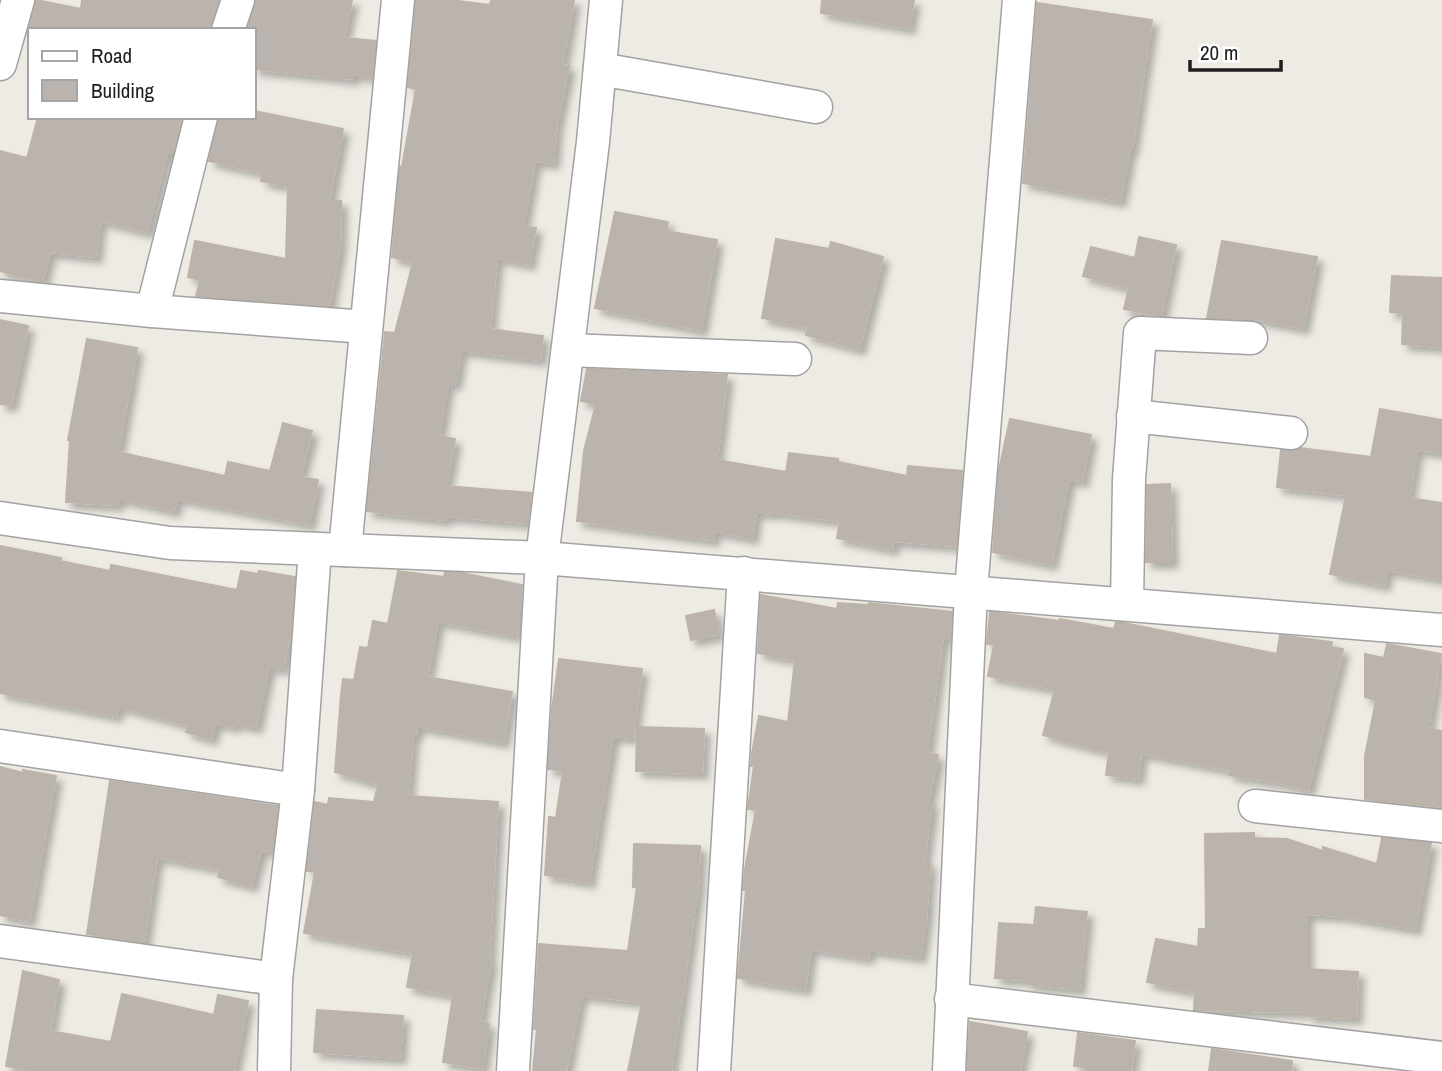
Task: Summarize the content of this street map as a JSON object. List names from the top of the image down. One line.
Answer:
{"legend":["Road","Building"],"scale_bar":"20 m"}
